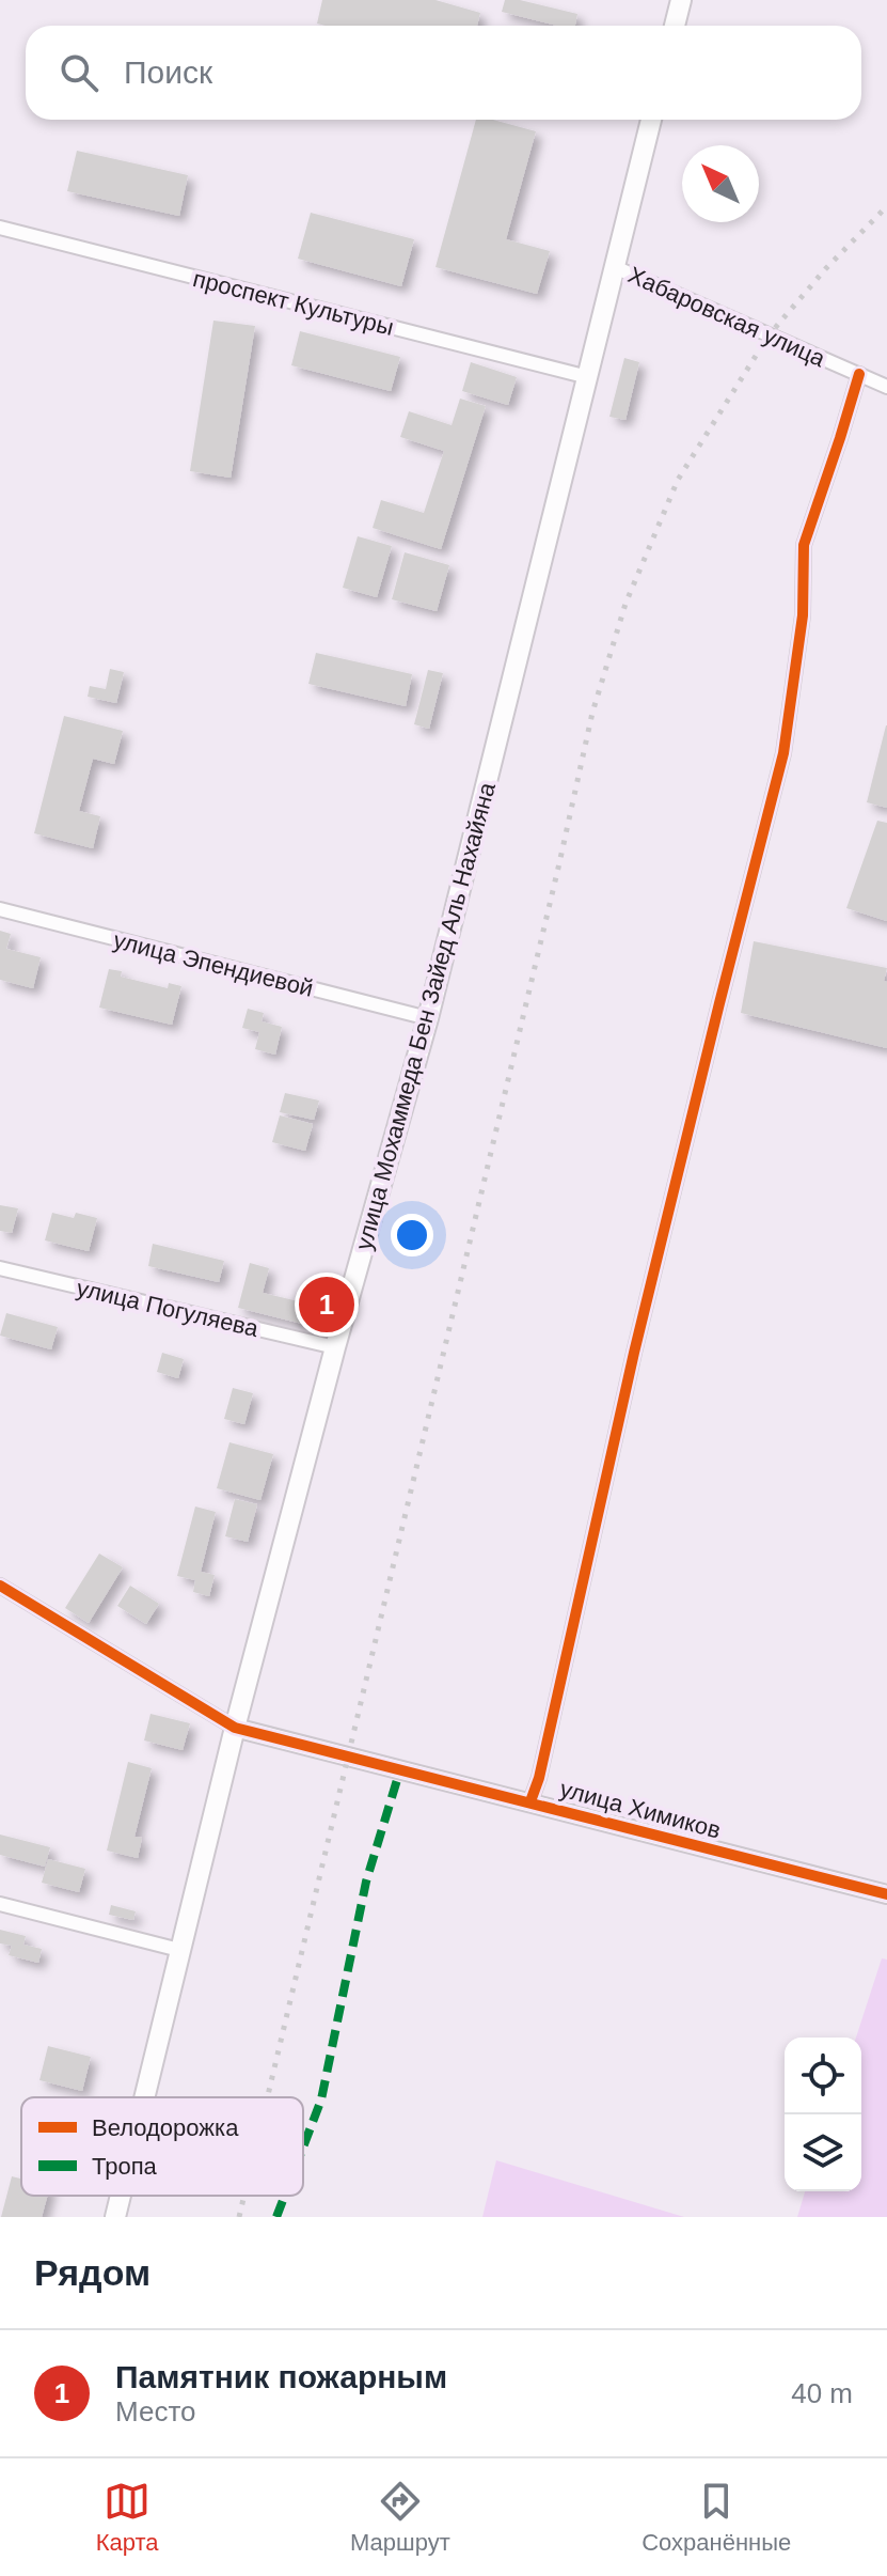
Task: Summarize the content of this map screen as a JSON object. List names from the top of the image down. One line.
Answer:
{"streets":{"main road":["улица Мохаммеда Бен Зайед Аль Нахайяна"],"street":["проспект Культуры","Хабаровская улица","улица Эпендиевой","улица Погуляева","улица Химиков"]},"crossings":[["проспект Культуры","улица Мохаммеда Бен Зайед Аль Нахайяна"],["Хабаровская улица","улица Мохаммеда Бен Зайед Аль Нахайяна"],["улица Эпендиевой","улица Мохаммеда Бен Зайед Аль Нахайяна"],["улица Мохаммеда Бен Зайед Аль Нахайяна","улица Погуляева"],["улица Мохаммеда Бен Зайед Аль Нахайяна","улица Химиков"]],"legend":["Велодорожка","Тропа"],"north":"top left","page":{"search":"Поиск","pins":"1","heading":"Рядом","list":[{"mark":"1","name":"Памятник пожарным","note":"Место","value":"40 m"}],"nav":["Карта","Маршрут","Сохранённые"]}}
